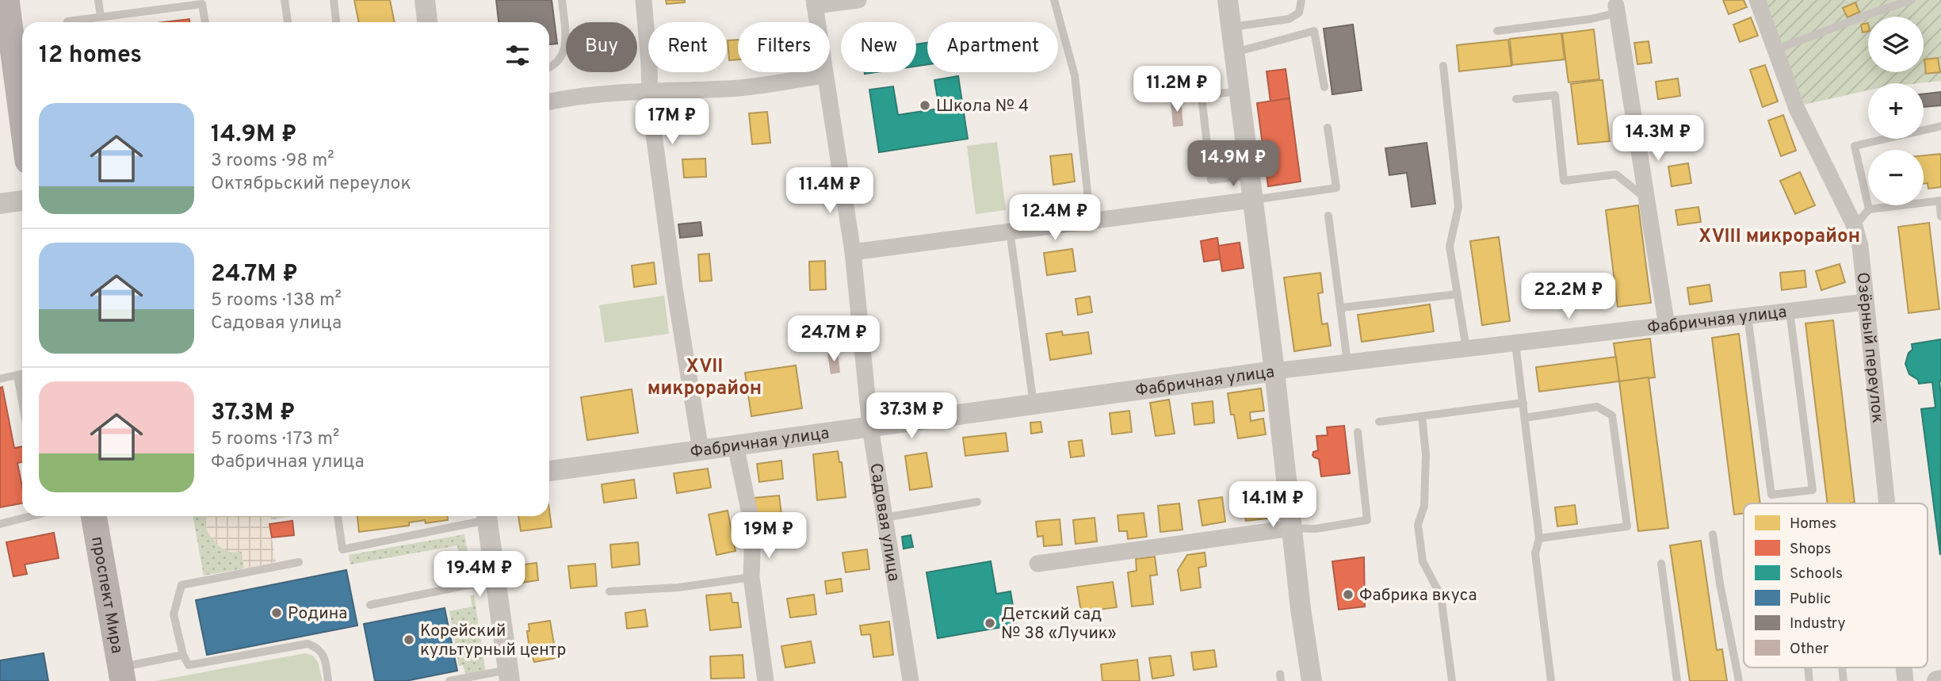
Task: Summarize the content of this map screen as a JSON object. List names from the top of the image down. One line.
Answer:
{"streets":{"main road":["проспект Мира"],"street":["Фабричная улица","Озёрный переулок","Садовая улица"]},"crossings":[["Фабричная улица","Озёрный переулок"],["Фабричная улица","Садовая улица"]],"districts":["XVIII микрорайон","XVII микрорайон"],"places":["Школа № 4","Фабрика вкуса","Родина","Детский сад № 38 «Лучик»","Корейский культурный центр"],"legend":["Homes","Shops","Schools","Public","Industry","Other"],"page":{"map_buttons":["+","−"],"chip":["Buy","Rent","Filters","New","Apartment"],"heading":"12 homes","price":["11.2M ₽","17M ₽","14.3M ₽","14.9M ₽","11.4M ₽","12.4M ₽","22.2M ₽","24.7M ₽","37.3M ₽","14.1M ₽","19M ₽","19.4M ₽"],"list":[{"name":"14.9M ₽","note":"3 rooms · 98 m² · Октябрьский переулок"},{"name":"24.7M ₽","note":"5 rooms · 138 m² · Садовая улица"},{"name":"37.3M ₽","note":"5 rooms · 173 m² · Фабричная улица"}]}}
